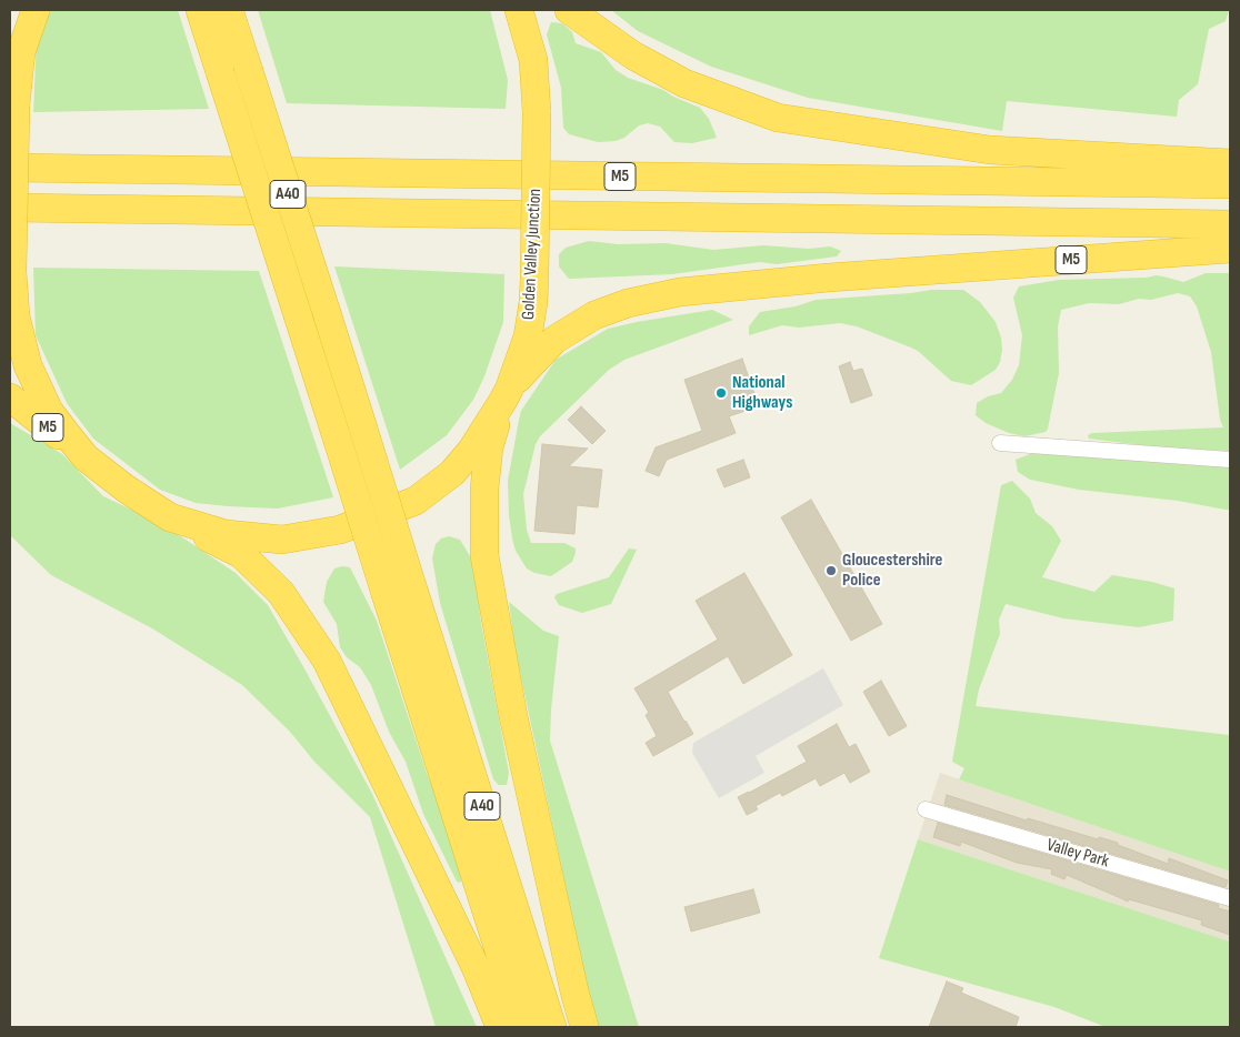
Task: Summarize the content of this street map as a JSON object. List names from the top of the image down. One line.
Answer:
{"streets":{"highway":["M5","A40","Golden Valley Junction"],"street":["Valley Park"]},"crossings":[["M5","Golden Valley Junction"]],"places":["National Highways","Gloucestershire Police"]}
